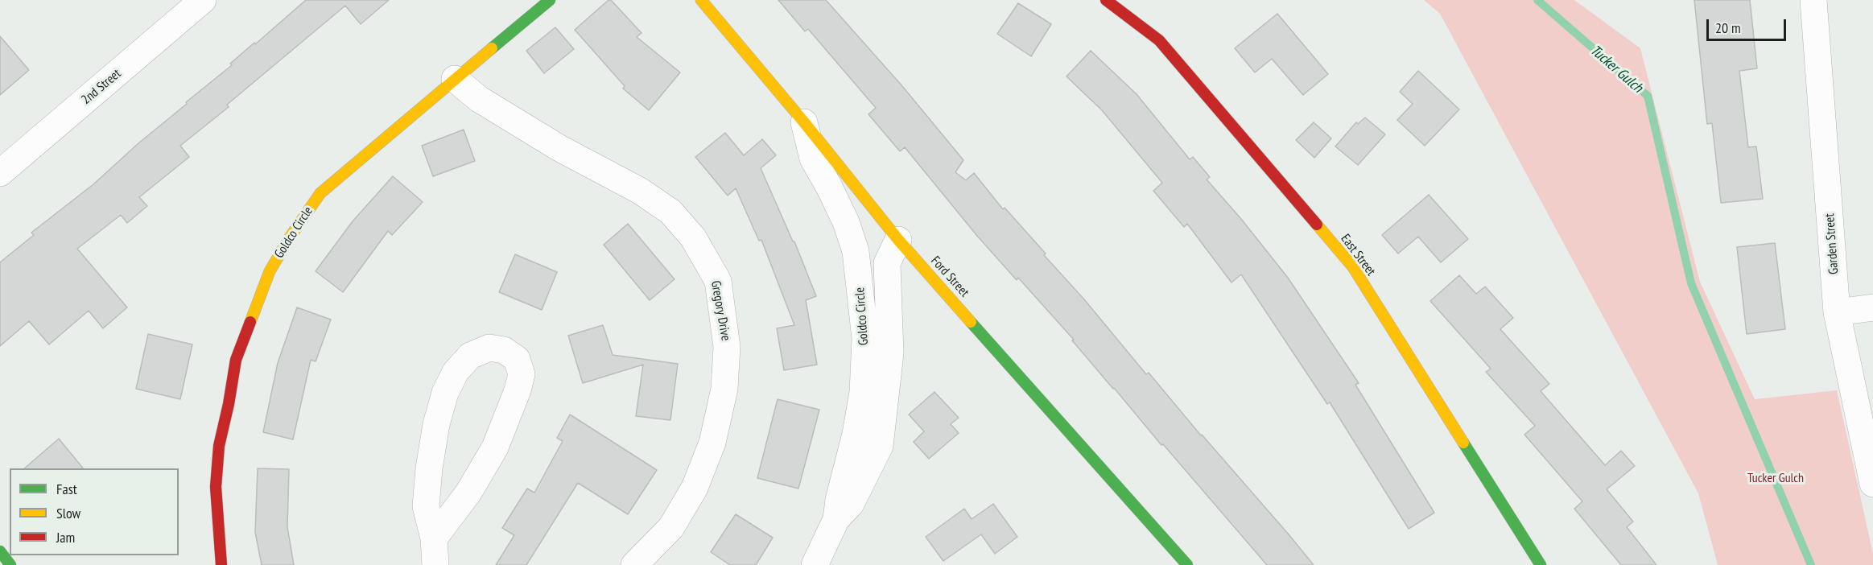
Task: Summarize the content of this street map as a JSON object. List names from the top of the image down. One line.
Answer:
{"streets":{"street":["2nd Street","Goldco Circle","Garden Street","East Street","Ford Street","Gregory Drive"]},"crossings":[["Goldco Circle","Ford Street"],["Goldco Circle","Gregory Drive"]],"water":["Tucker Gulch"],"parks":["Tucker Gulch"],"legend":["Fast","Slow","Jam"],"scale_bar":"20 m"}
